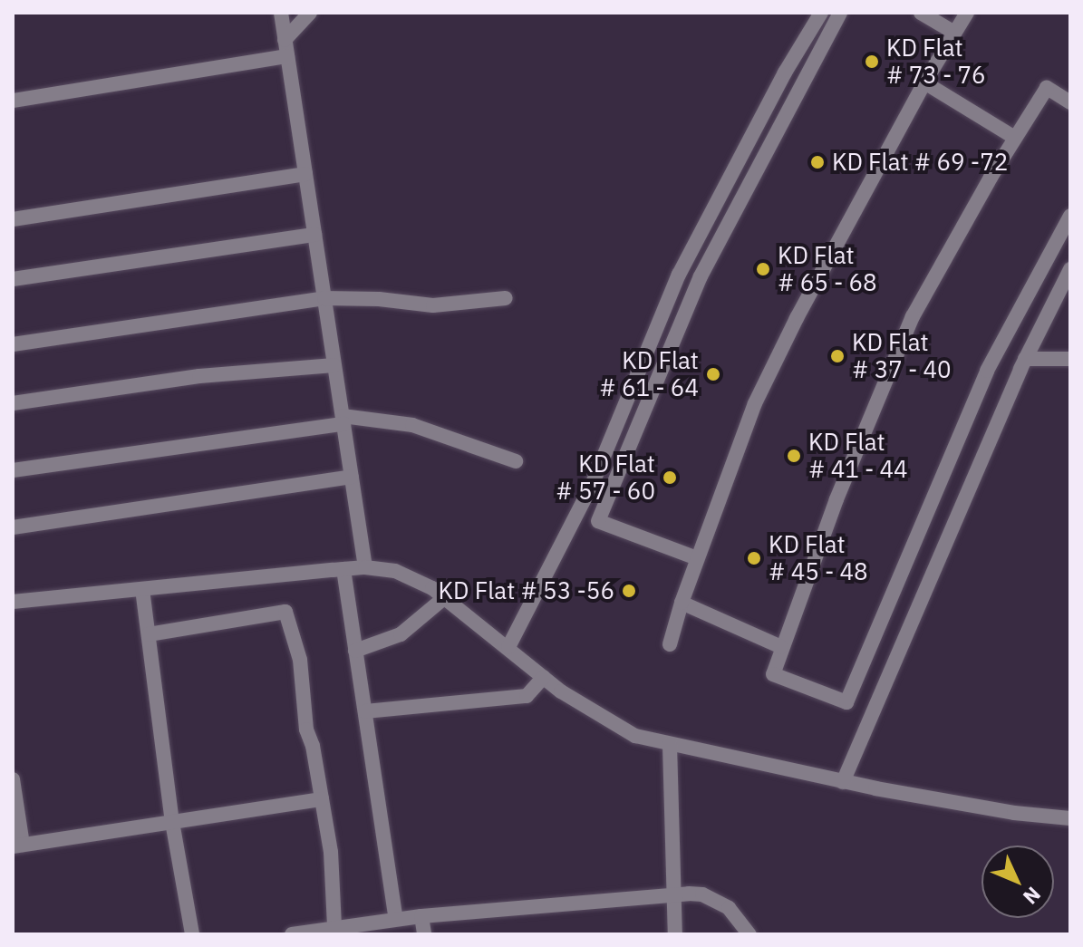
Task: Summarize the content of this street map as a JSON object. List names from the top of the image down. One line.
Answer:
{"places":["KD Flat # 73 - 76","KD Flat # 69 -72","KD Flat # 65 - 68","KD Flat # 37 - 40","KD Flat # 61 - 64","KD Flat # 41 - 44","KD Flat # 57 - 60","KD Flat # 45 - 48","KD Flat # 53 -56"],"north":"bottom right"}
